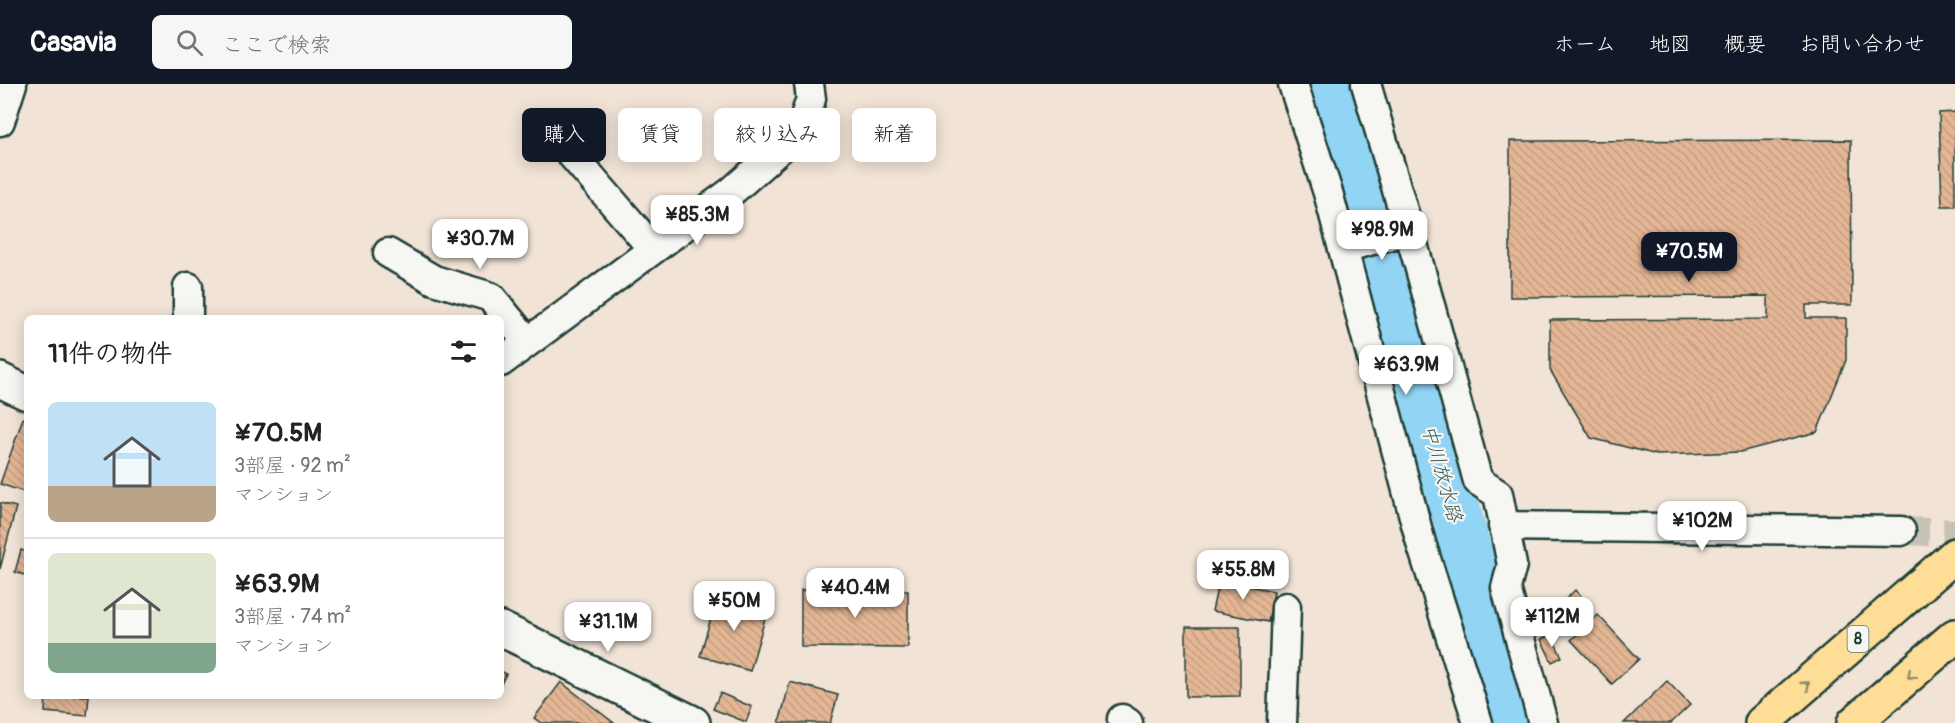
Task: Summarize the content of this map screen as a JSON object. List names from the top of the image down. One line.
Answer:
{"streets":{"highway":["8"]},"water":["中川放水路"],"page":{"header":"Casavia","search":"ここで検索","nav":["ホーム","地図","概要","お問い合わせ"],"chip":["購入","賃貸","絞り込み","新着"],"price":["¥85.3M","¥98.9M","¥30.7M","¥70.5M","¥63.9M","¥102M","¥55.8M","¥40.4M","¥50M","¥112M","¥31.1M"],"heading":"11件の物件","list":[{"name":"¥70.5M","note":"3部屋 · 92 m² · マンション"},{"name":"¥63.9M","note":"3部屋 · 74 m² · マンション"}]}}
